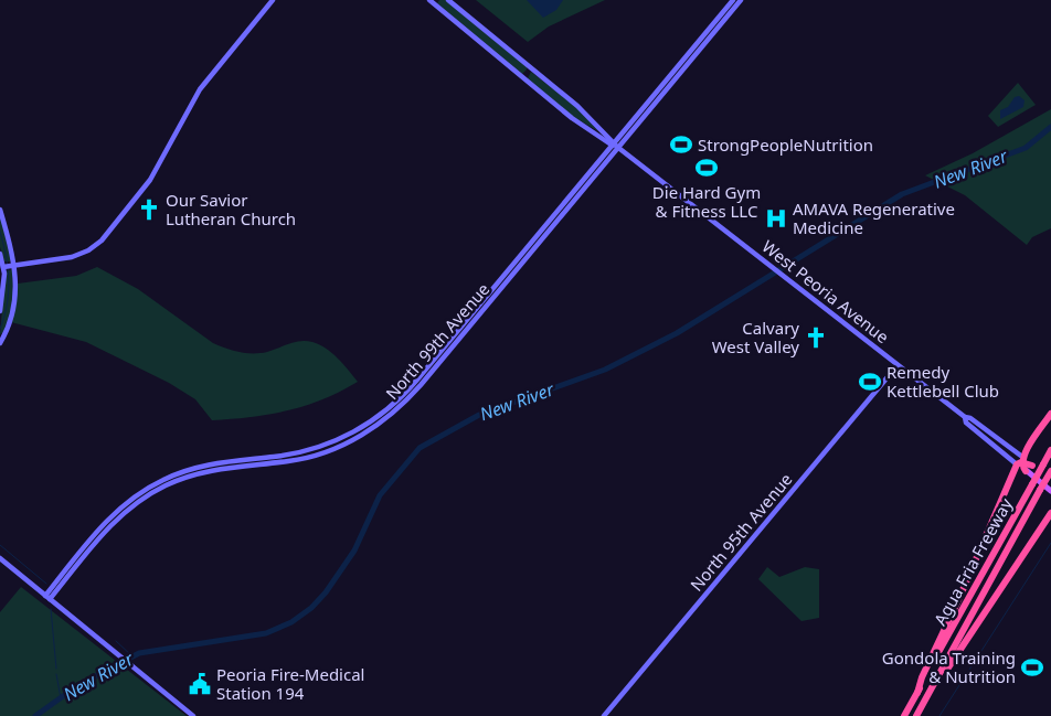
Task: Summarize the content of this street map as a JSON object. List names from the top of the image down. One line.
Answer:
{"streets":{"highway":["Agua Fria Freeway"],"main road":["West Peoria Avenue","North 99th Avenue","North 95th Avenue"]},"crossings":[["West Peoria Avenue","North 99th Avenue"],["West Peoria Avenue","North 95th Avenue"]],"water":["New River"],"places":{"sports":["StrongPeopleNutrition","Die Hard Gym & Fitness LLC","Remedy Kettlebell Club","Gondola Training & Nutrition"],"church":["Our Savior Lutheran Church","Calvary West Valley"],"hospital":["AMAVA Regenerative Medicine"],"public building":["Peoria Fire-Medical Station 194"]}}
